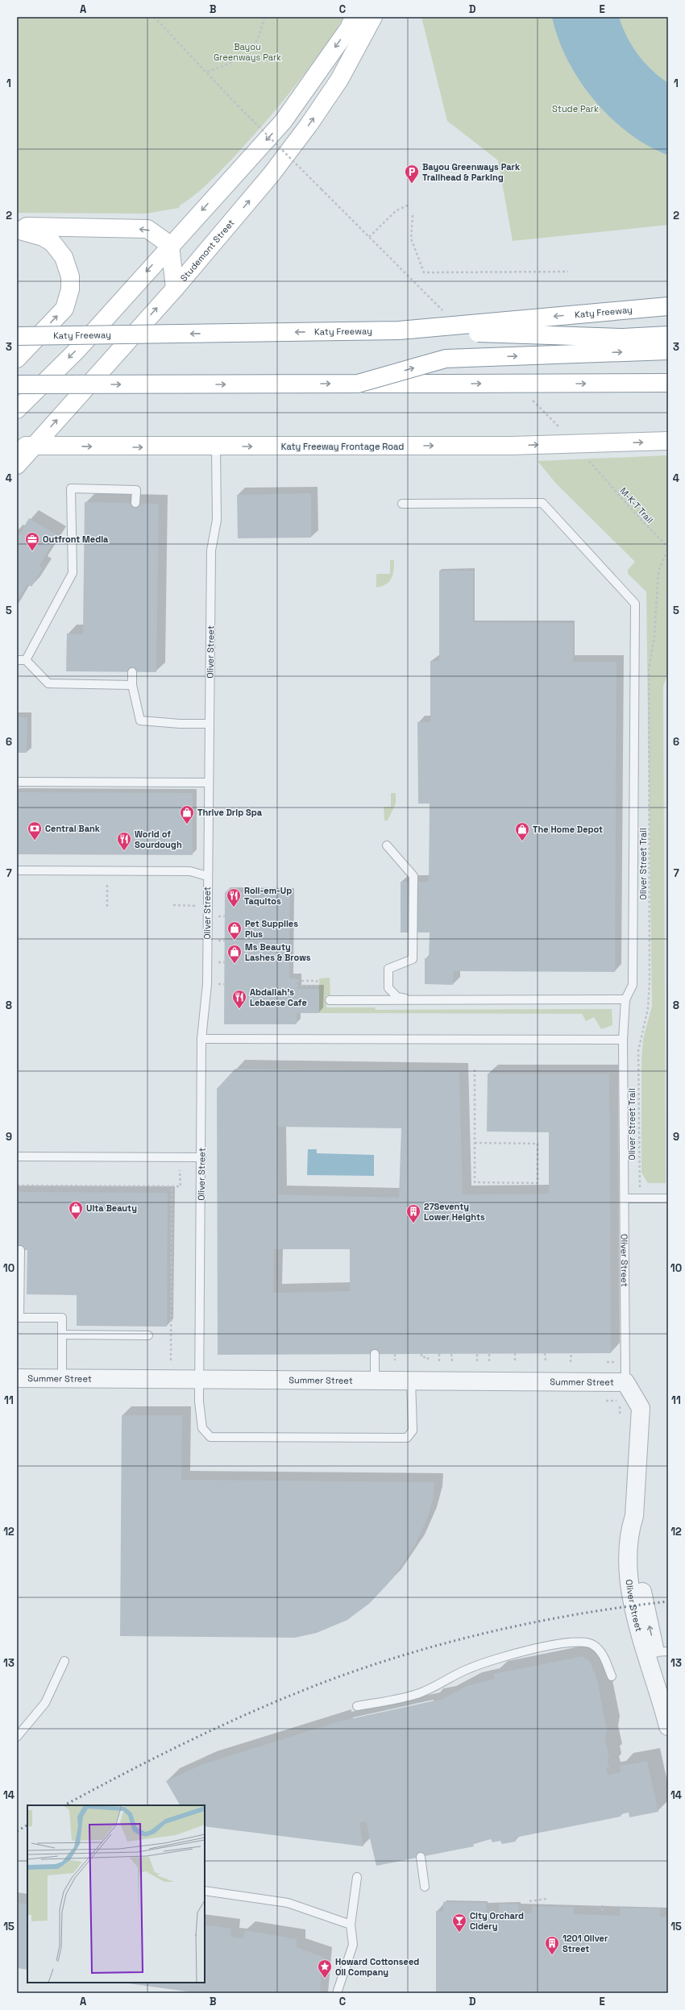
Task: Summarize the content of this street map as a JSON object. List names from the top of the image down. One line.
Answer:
{"streets":{"main road":["Studemont Street","Katy Freeway","Katy Freeway Frontage Road"],"street":["Oliver Street","Summer Street"],"path":["M-K-T Trail","Oliver Street Trail"]},"crossings":[["Studemont Street","Katy Freeway Frontage Road"],["Katy Freeway Frontage Road","Oliver Street"],["M-K-T Trail","Oliver Street Trail"],["Oliver Street","Summer Street"]],"parks":["Bayou Greenways Park","Stude Park"],"places":{"parking":["Bayou Greenways Park Trailhead & Parking"],"office":["Outfront Media"],"shop":["Thrive Drip Spa","The Home Depot","Pet Supplies Plus","Ms Beauty Lashes & Brows","Ulta Beauty"],"bank":["Central Bank"],"restaurant":["World of Sourdough","Roll-em-Up Taquitos","Abdallah's Lebaese Cafe"],"building":["27Seventy Lower Heights","1201 Oliver Street"],"bar":["City Orchard Cidery"],"place":["Howard Cottonseed Oil Company"]},"grid":{"columns":["A","B","C","D","E"],"rows":["1","2","3","4","5","6","7","8","9","10","11","12","13","14","15"]}}
